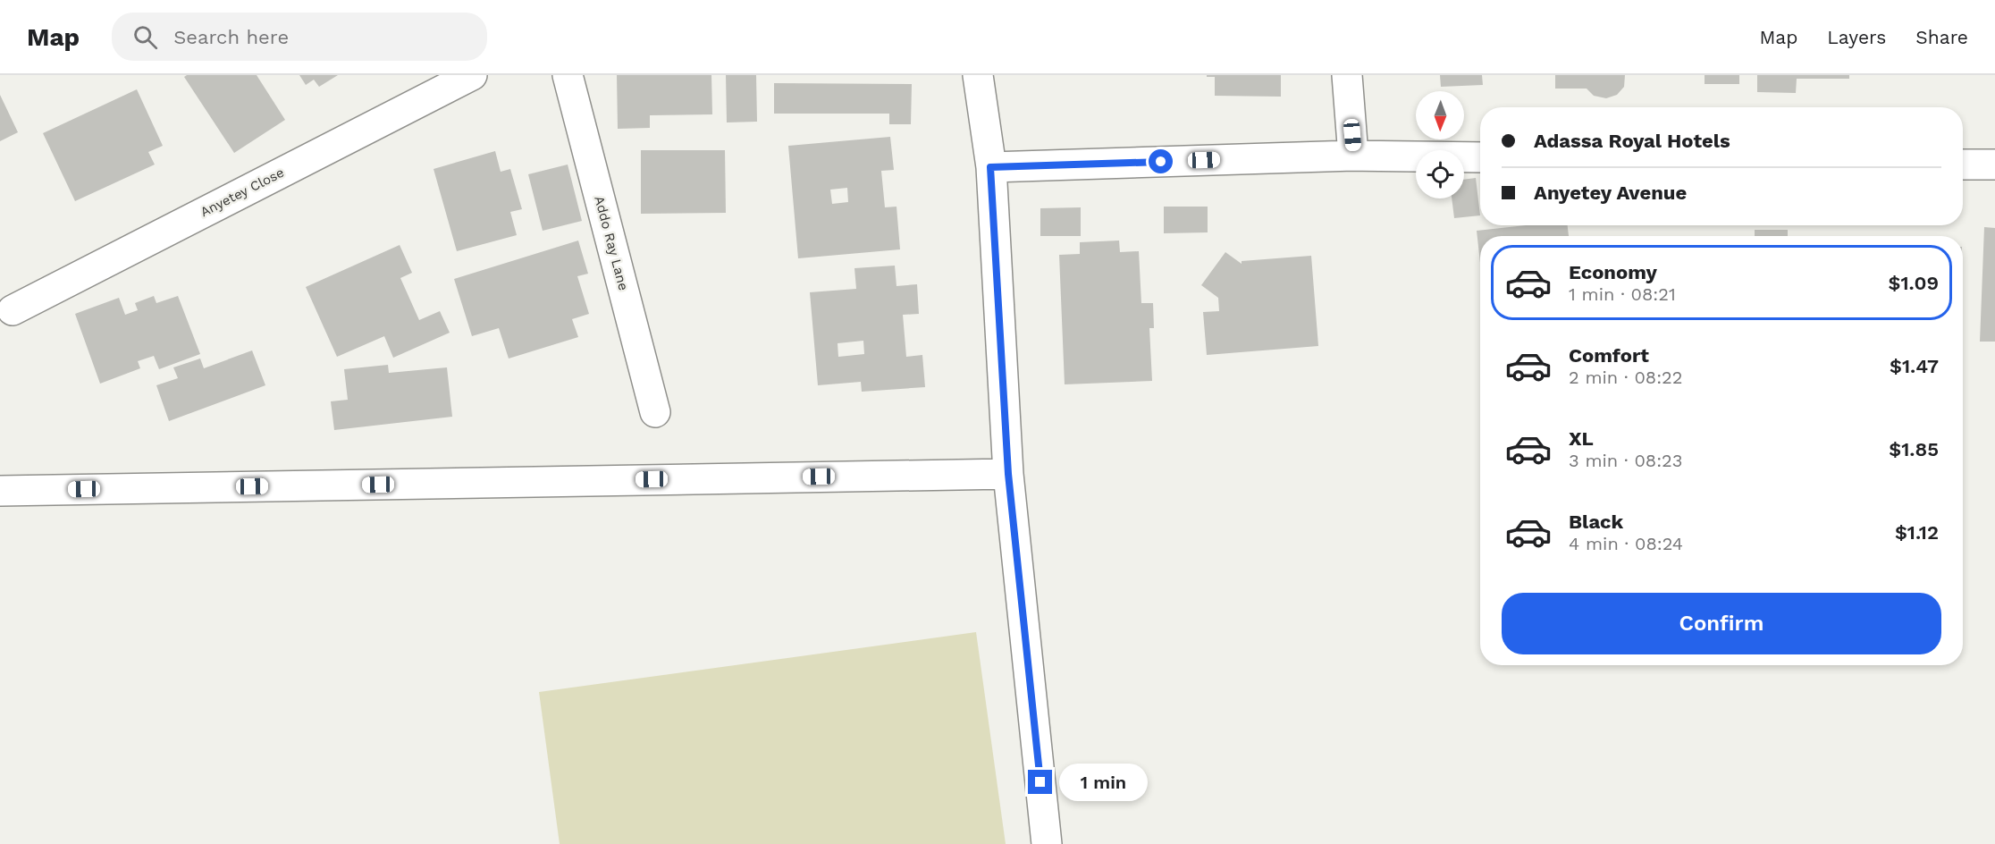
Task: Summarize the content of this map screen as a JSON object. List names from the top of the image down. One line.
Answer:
{"streets":{"street":["Anyetey Close","Addo Ray Lane"]},"north":"bottom","page":{"header":"Map","search":"Search here","nav":["Map","Layers","Share"],"banner":["Adassa Royal Hotels","Anyetey Avenue"],"list":[{"name":"Economy","note":"1 min · 08:21","value":"$1.09"},{"name":"Comfort","note":"2 min · 08:22","value":"$1.47"},{"name":"XL","note":"3 min · 08:23","value":"$1.85"},{"name":"Black","note":"4 min · 08:24","value":"$1.12"}],"buttons":"Confirm","bubble":"1 min"}}
